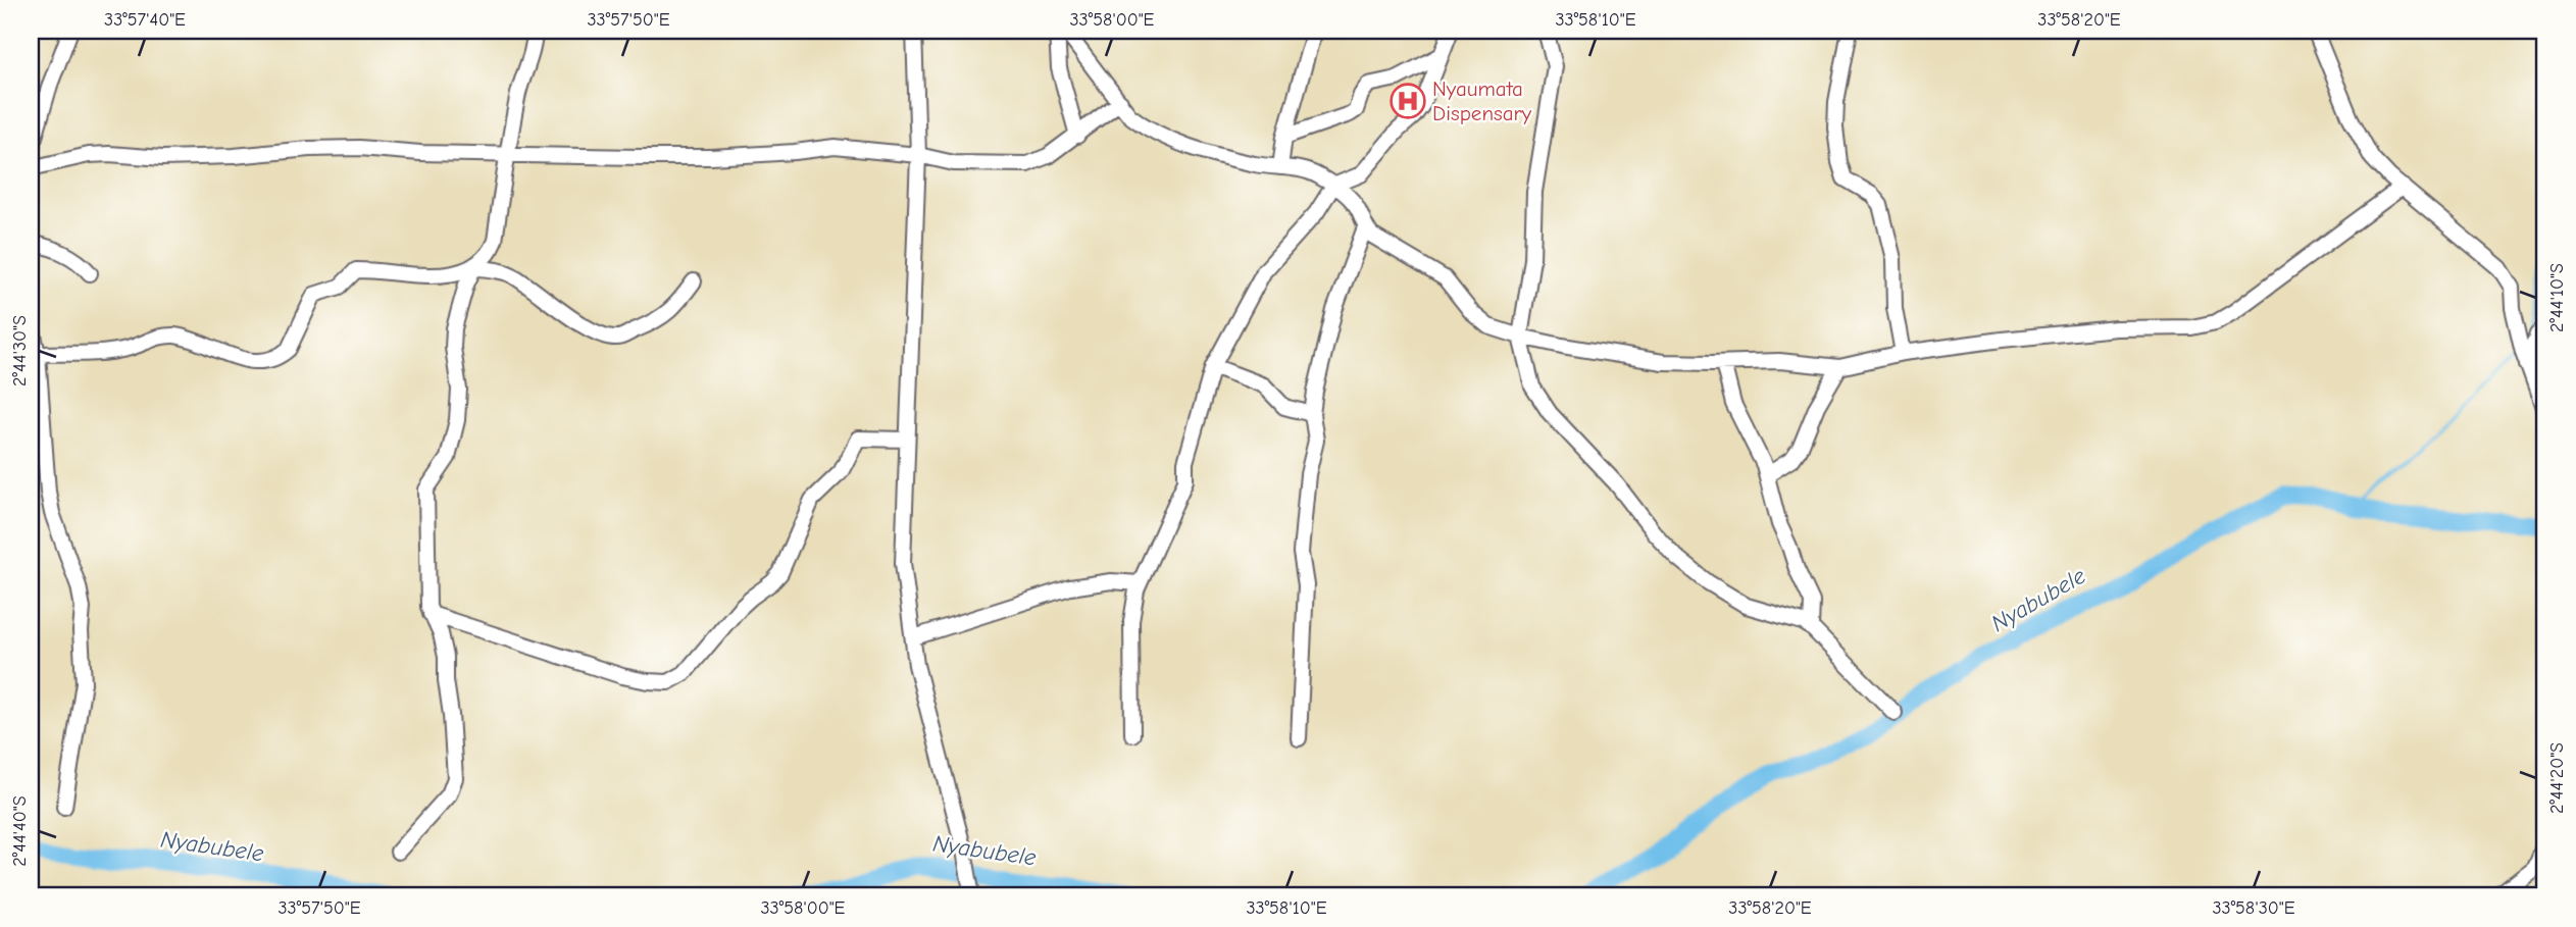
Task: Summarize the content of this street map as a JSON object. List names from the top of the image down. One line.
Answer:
{"water":["Nyabubele"],"places":{"hospital":["Nyaumata Dispensary"]},"coordinates":["33°57'40\"E","33°57'50\"E","33°58'00\"E","33°58'10\"E","33°58'20\"E","2°44'10\"S","2°44'30\"S","2°44'20\"S","2°44'40\"S","33°58'30\"E"]}
